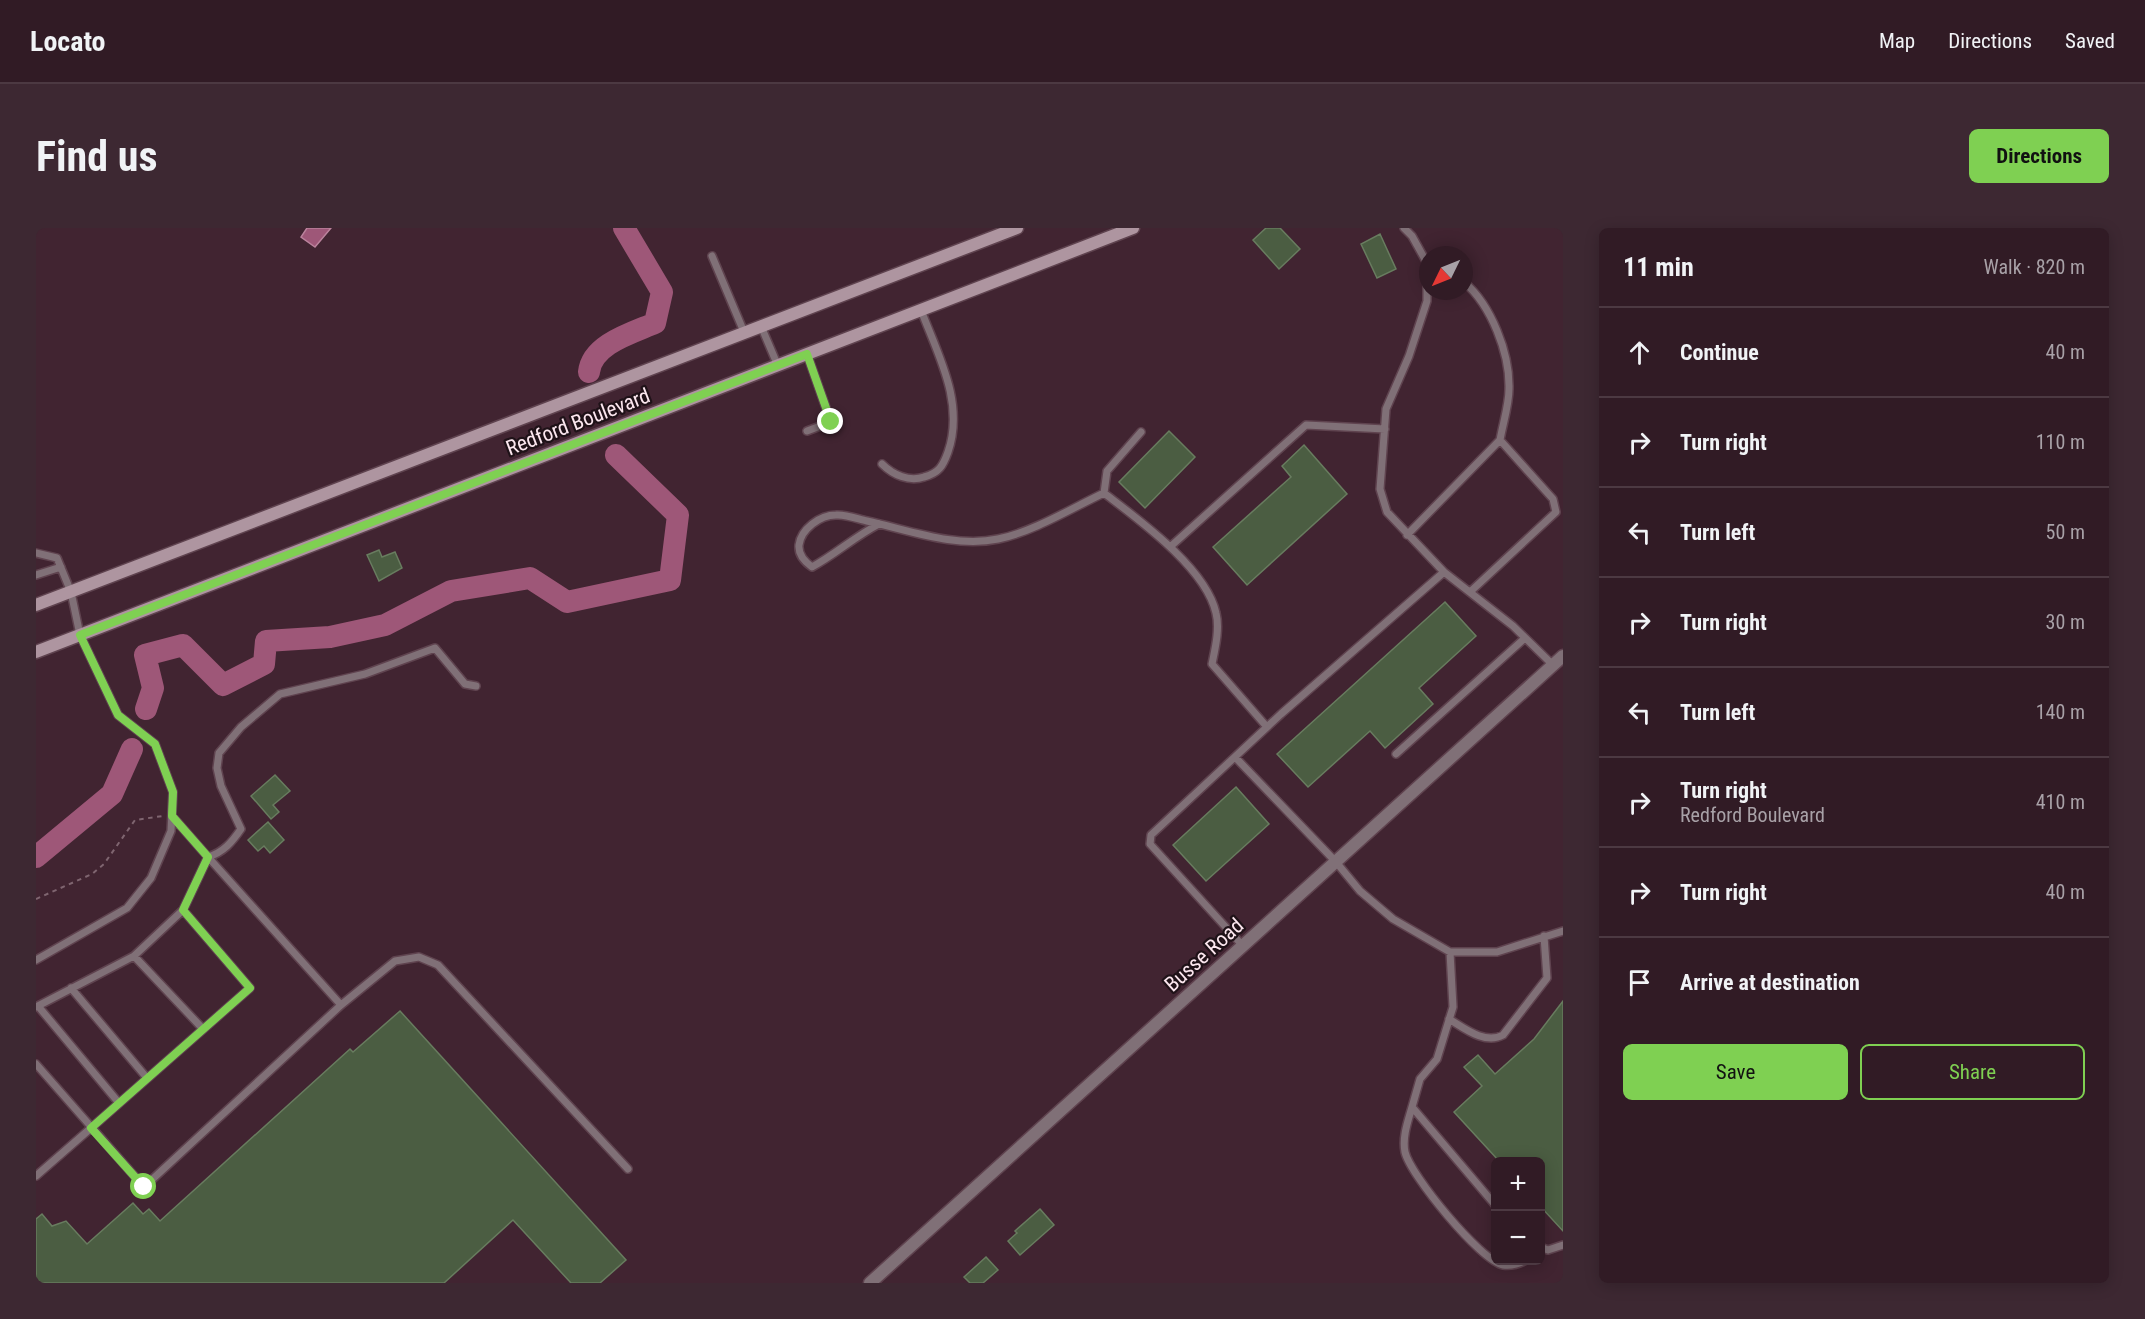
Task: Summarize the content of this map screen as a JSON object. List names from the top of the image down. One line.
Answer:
{"streets":{"main road":["Redford Boulevard"],"street":["Busse Road"]},"north":"bottom left","page":{"header":"Locato","nav":["Map","Directions","Saved"],"buttons":["Directions",["Save","Share"]],"title":"Find us","heading":["11 min","Walk · 820 m"],"list":[["Continue","40 m"],["Turn right","110 m"],["Turn left","50 m"],["Turn right","30 m"],["Turn left","140 m"],["Turn right","Redford Boulevard","410 m"],["Turn right","40 m"],"Arrive at destination"],"map_buttons":["+","−"]}}
